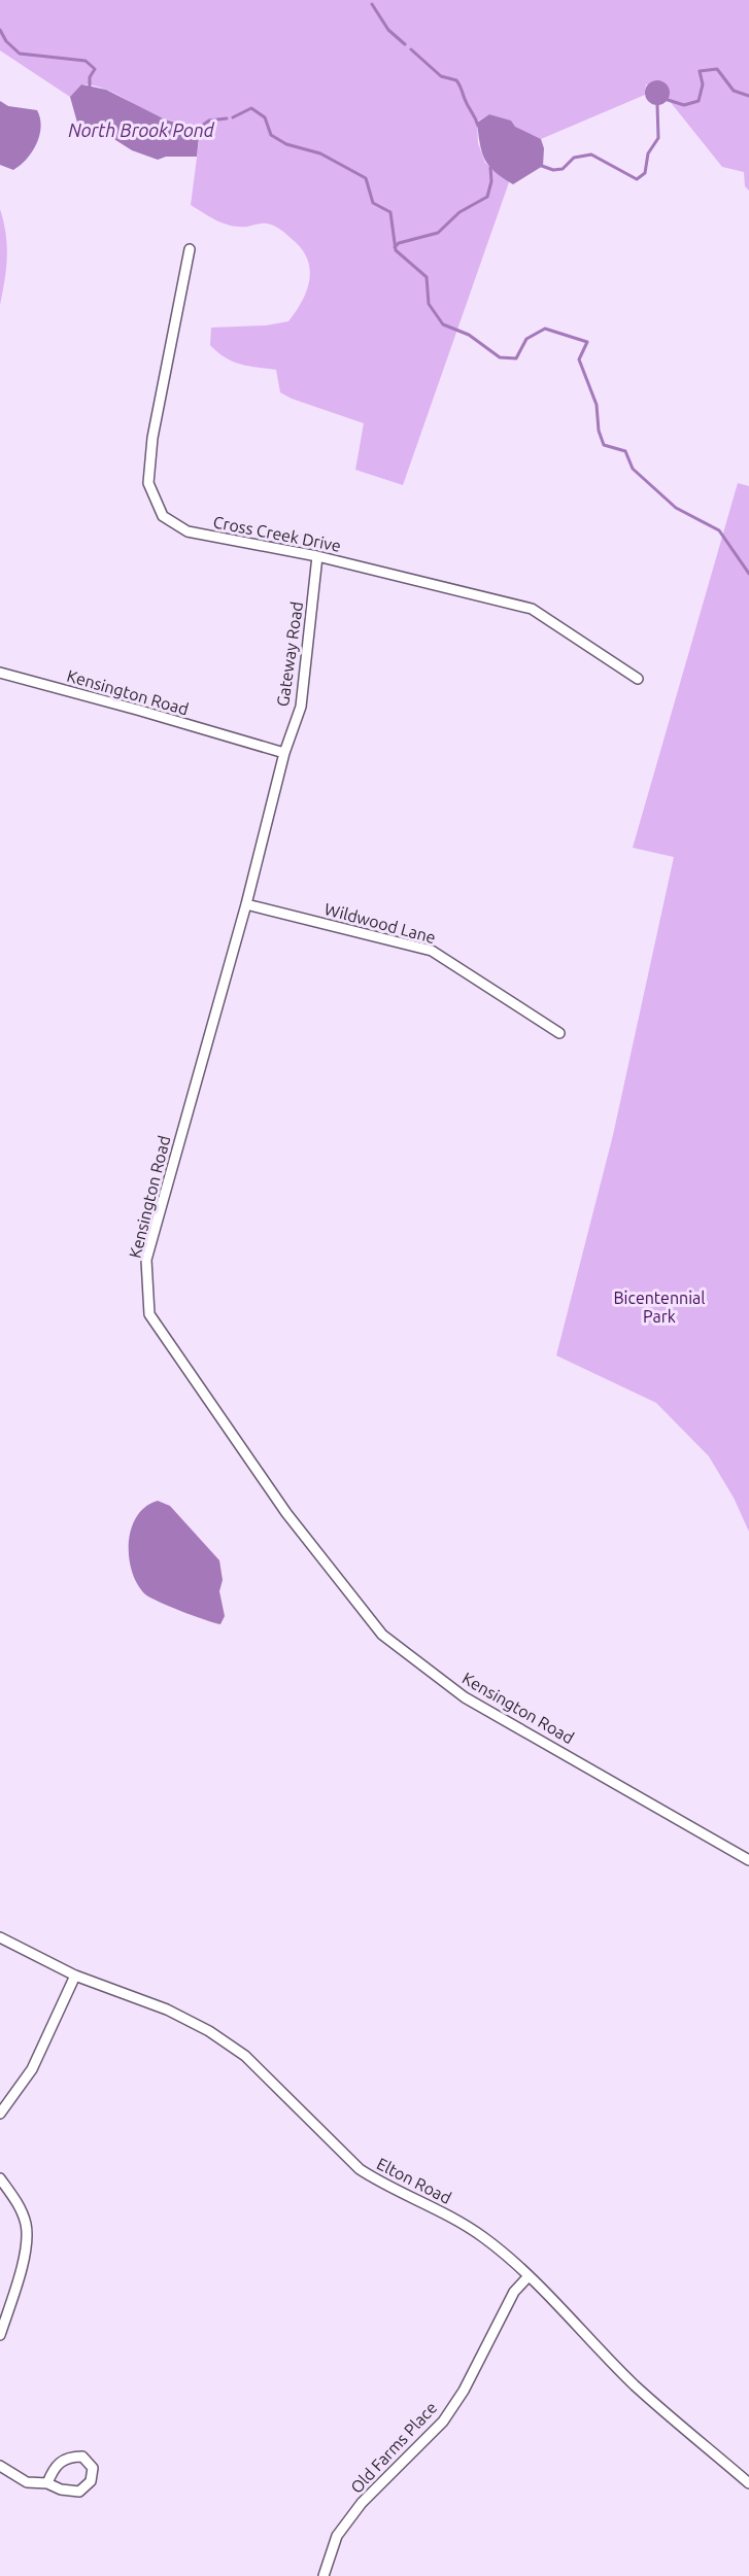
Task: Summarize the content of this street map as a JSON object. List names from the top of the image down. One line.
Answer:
{"streets":{"street":["Cross Creek Drive","Gateway Road","Kensington Road","Wildwood Lane","Elton Road","Old Farms Place"]},"crossings":[["Cross Creek Drive","Gateway Road"],["Gateway Road","Kensington Road"],["Kensington Road","Wildwood Lane"],["Elton Road","Old Farms Place"]],"water":["North Brook Pond"],"parks":["Bicentennial Park"]}
